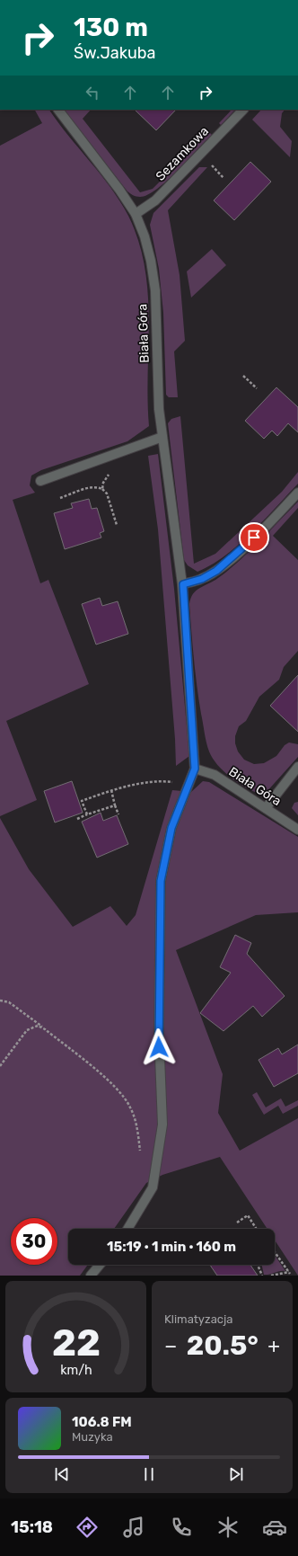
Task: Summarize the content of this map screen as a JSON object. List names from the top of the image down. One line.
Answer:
{"streets":{"street":["Sezamkowa","Biała Góra"]},"crossings":[["Sezamkowa","Biała Góra"]],"page":{"turn":["130 m","Św.Jakuba"],"limit":"30","trip":"15:19 · 1 min · 160 m","tile":"Klimatyzacja","heat":["−","20.5°","+"],"song":["106.8 FM","Muzyka"],"tabs":"15:18","gauge":["22","km/h"]}}
